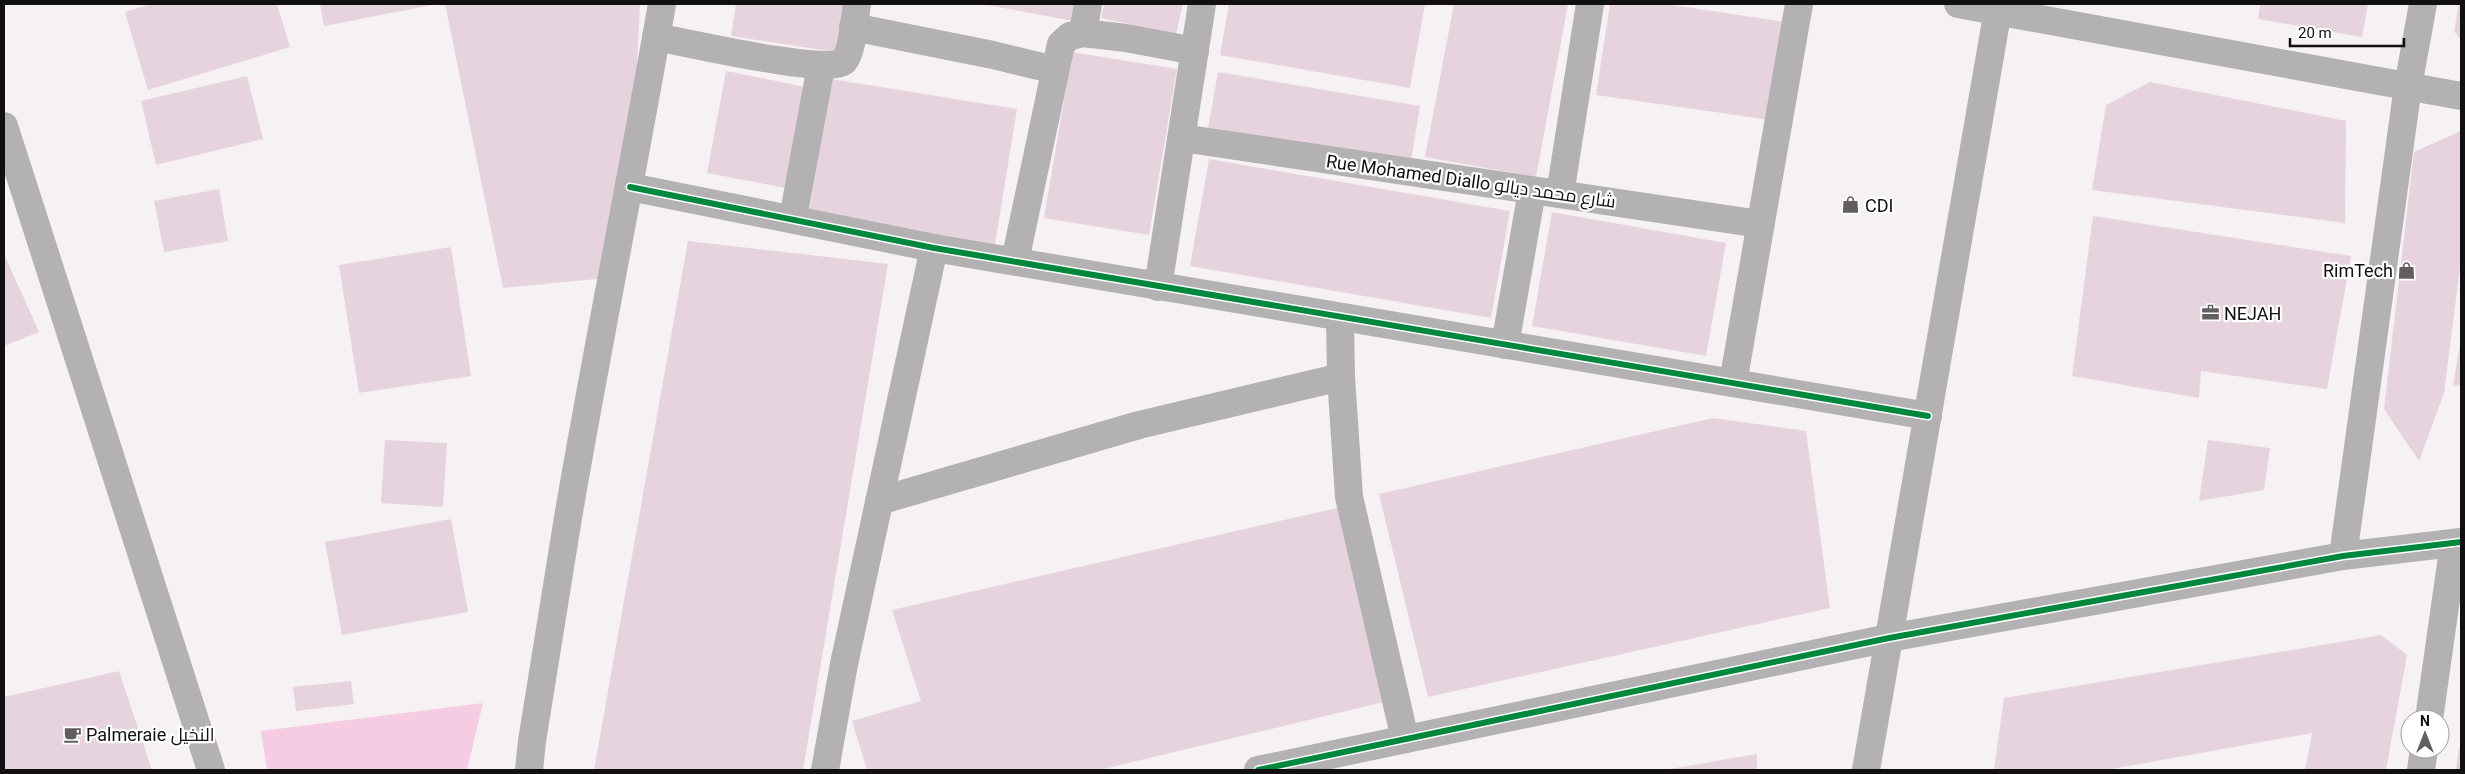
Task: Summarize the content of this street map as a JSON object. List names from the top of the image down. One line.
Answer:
{"streets":{"street":["Rue Mohamed Diallo شارع محمد ديالو"]},"places":{"shop":["CDI","RimTech"],"office":["NEJAH"],"cafe":["Palmeraie النخيل"]},"scale_bar":"20 m","north":"top"}
